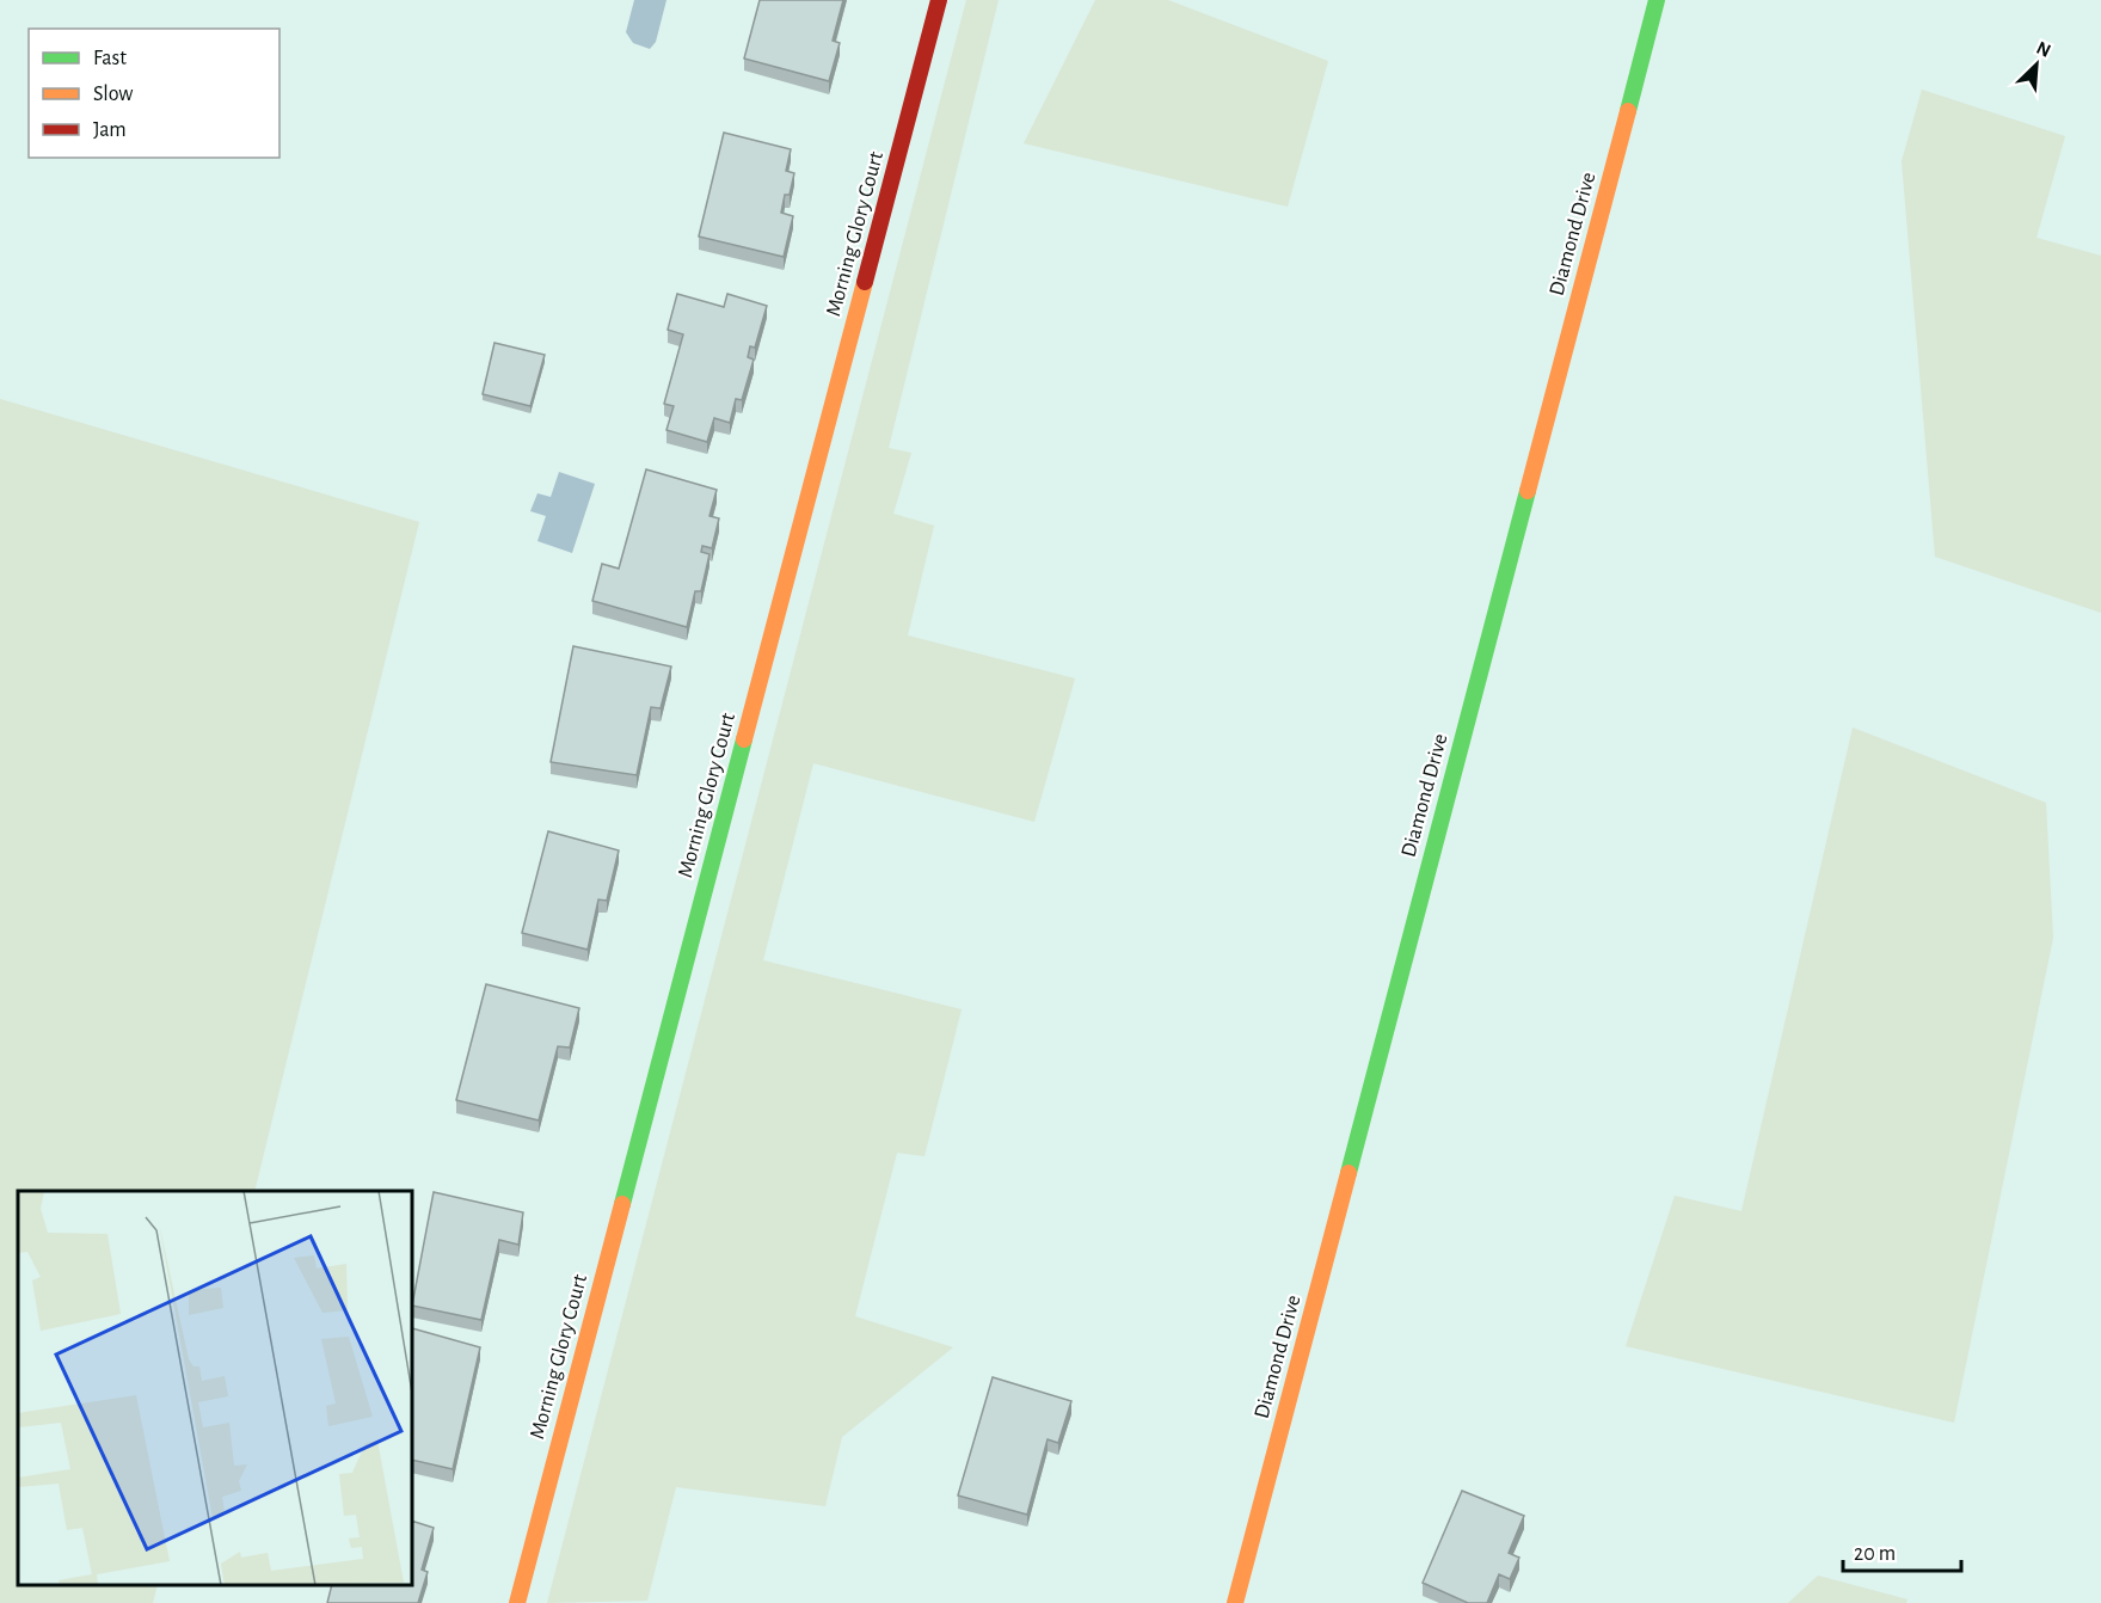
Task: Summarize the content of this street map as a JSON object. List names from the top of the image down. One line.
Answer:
{"streets":{"street":["Morning Glory Court","Diamond Drive"]},"legend":["Fast","Slow","Jam"],"scale_bar":"20 m","north":"top right"}
